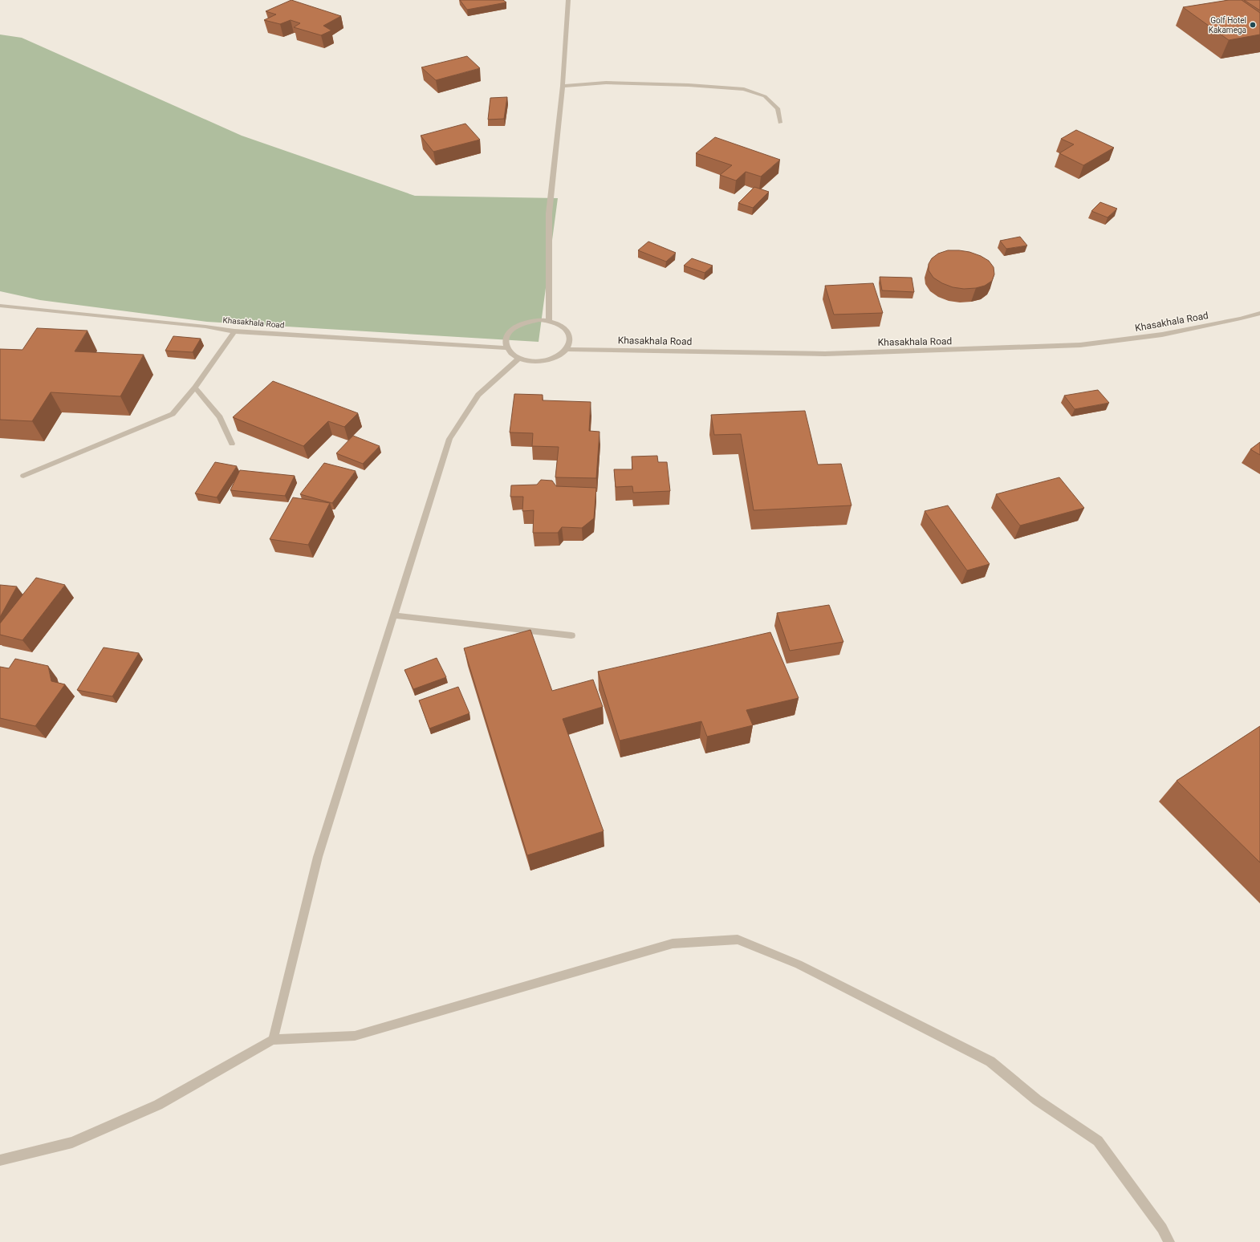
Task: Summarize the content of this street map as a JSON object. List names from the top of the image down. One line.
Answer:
{"streets":{"street":["Khasakhala Road"]},"places":["Golf Hotel Kakamega"]}
